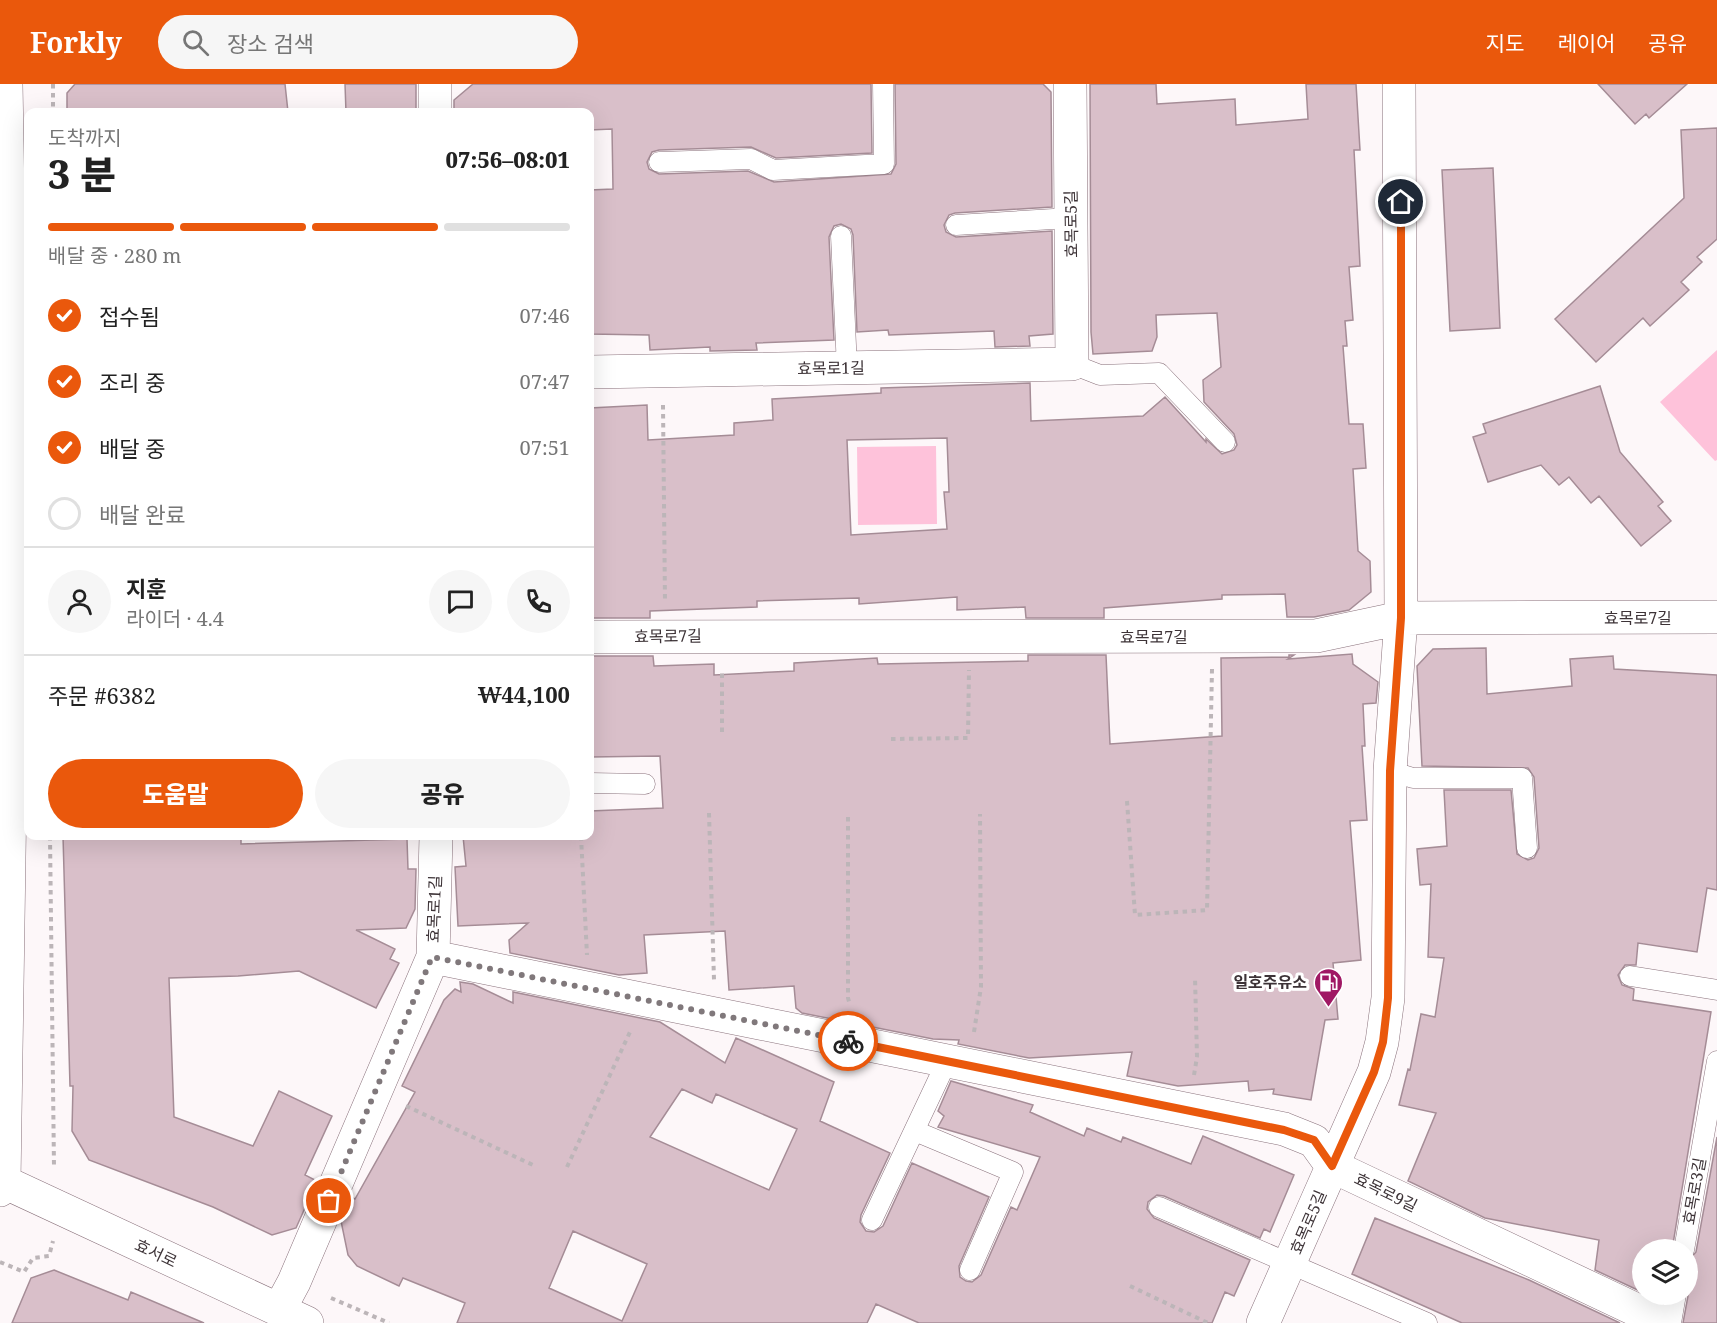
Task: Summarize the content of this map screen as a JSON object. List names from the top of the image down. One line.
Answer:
{"streets":{"street":["효목로5길","효목로1길","효목로7길","효목로9길","효서로"],"lane":["효목로3길"]},"crossings":[["효목로5길","효목로1길"],["효목로5길","효목로7길"],["효목로5길","효목로9길"],["효목로1길","효목로9길"],["효목로1길","효서로"]],"places":{"fuel station":["일호주유소"]},"page":{"header":"Forkly","search":"장소 검색","nav":["지도","레이어","공유"],"heading":["3 분","도착까지","07:56–08:01"],"panel":["지훈","라이더 · 4.4","주문 #6382","₩44,100"],"bar":"배달 중 · 280 m","list":[["접수됨","07:46"],["조리 중","07:47"],["배달 중","07:51"],"배달 완료"],"buttons":["도움말","공유"]}}
